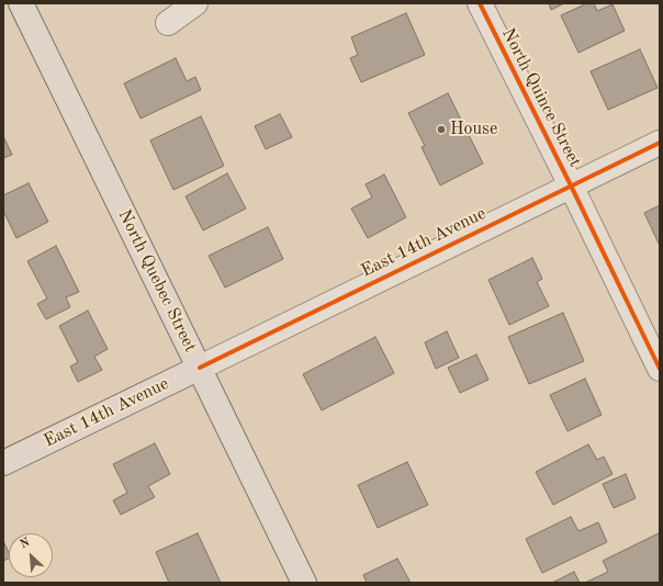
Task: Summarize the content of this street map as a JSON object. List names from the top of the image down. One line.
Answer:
{"streets":{"main road":["East 14th Avenue","North Quebec Street"],"street":["North Quince Street"]},"crossings":[["North Quince Street","East 14th Avenue"],["East 14th Avenue","North Quebec Street"]],"places":["House"],"north":"top left"}
